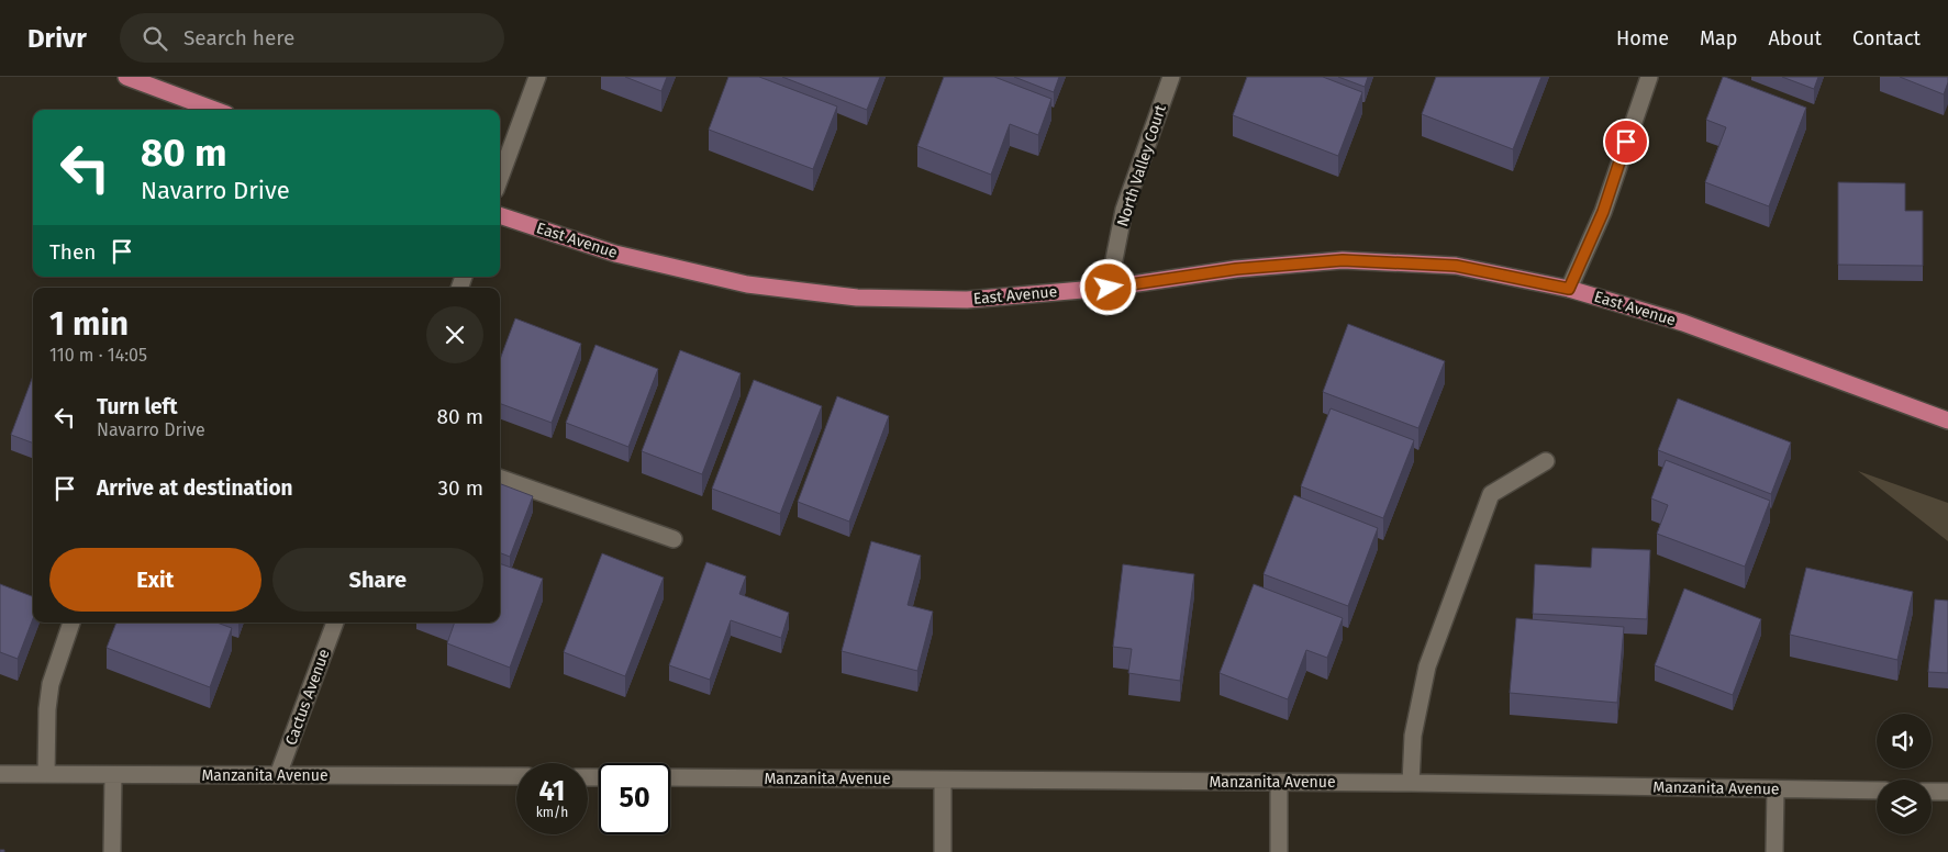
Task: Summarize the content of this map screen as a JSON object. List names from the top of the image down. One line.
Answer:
{"streets":{"main road":["East Avenue"],"street":["North Valley Court","Cactus Avenue","Manzanita Avenue"]},"crossings":[["North Valley Court","East Avenue"],["Cactus Avenue","Manzanita Avenue"]],"page":{"header":"Drivr","search":"Search here","nav":["Home","Map","About","Contact"],"turn":["80 m","Navarro Drive"],"then":"Then","heading":["1 min","110 m · 14:05"],"list":[{"name":"Turn left","note":"Navarro Drive","value":"80 m"},{"name":"Arrive at destination","value":"30 m"}],"buttons":["Exit","Share"],"speed":"41 km/h","limit":"50"}}
